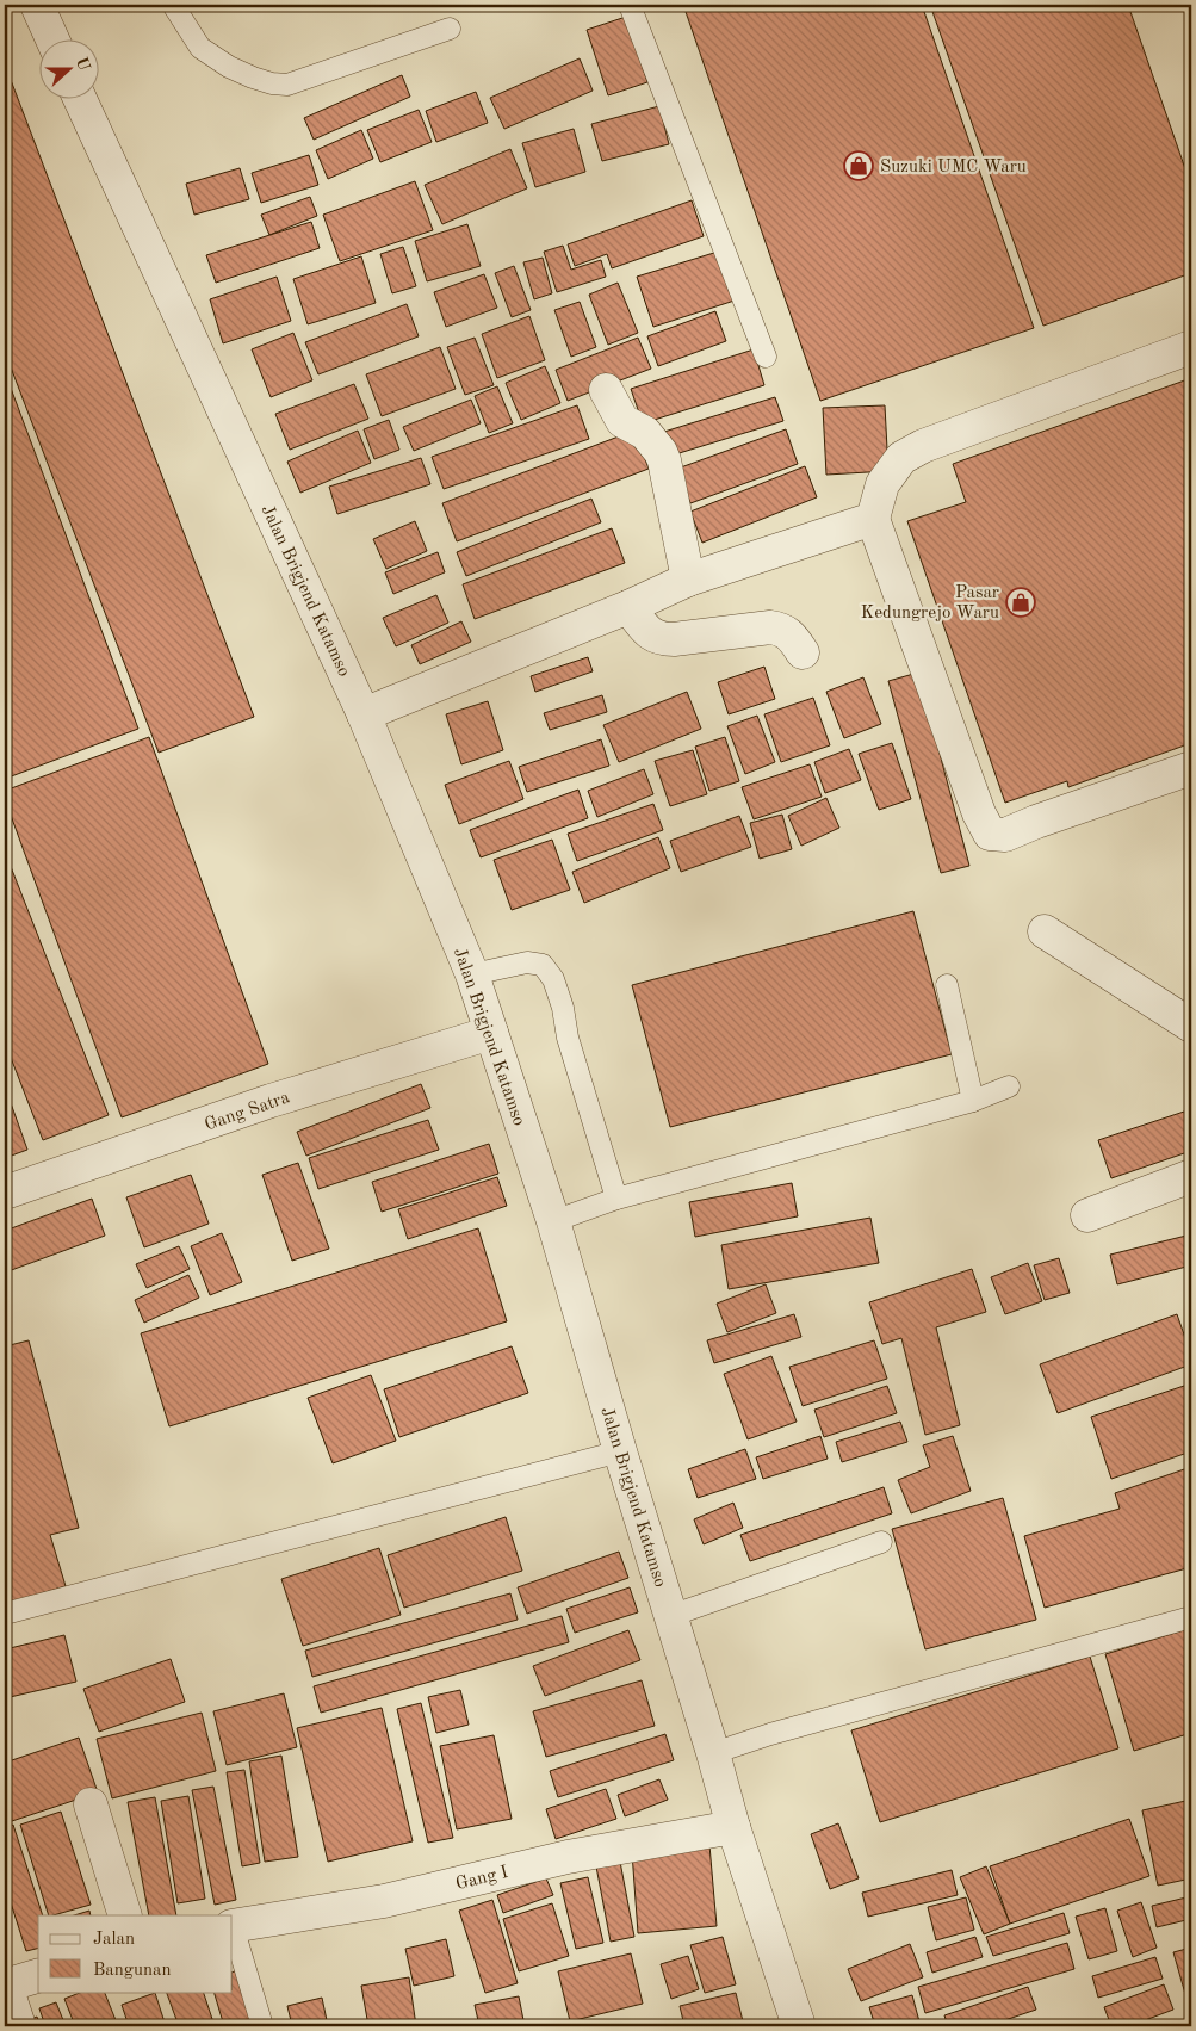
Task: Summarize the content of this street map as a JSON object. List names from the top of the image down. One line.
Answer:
{"streets":{"street":["Jalan Brigjend Katamso","Gang Satra","Gang I"]},"crossings":[["Jalan Brigjend Katamso","Gang Satra"],["Jalan Brigjend Katamso","Gang I"]],"places":{"shop":["Suzuki UMC Waru","Pasar Kedungrejo Waru"]},"legend":["Jalan","Bangunan"],"north":"right"}
